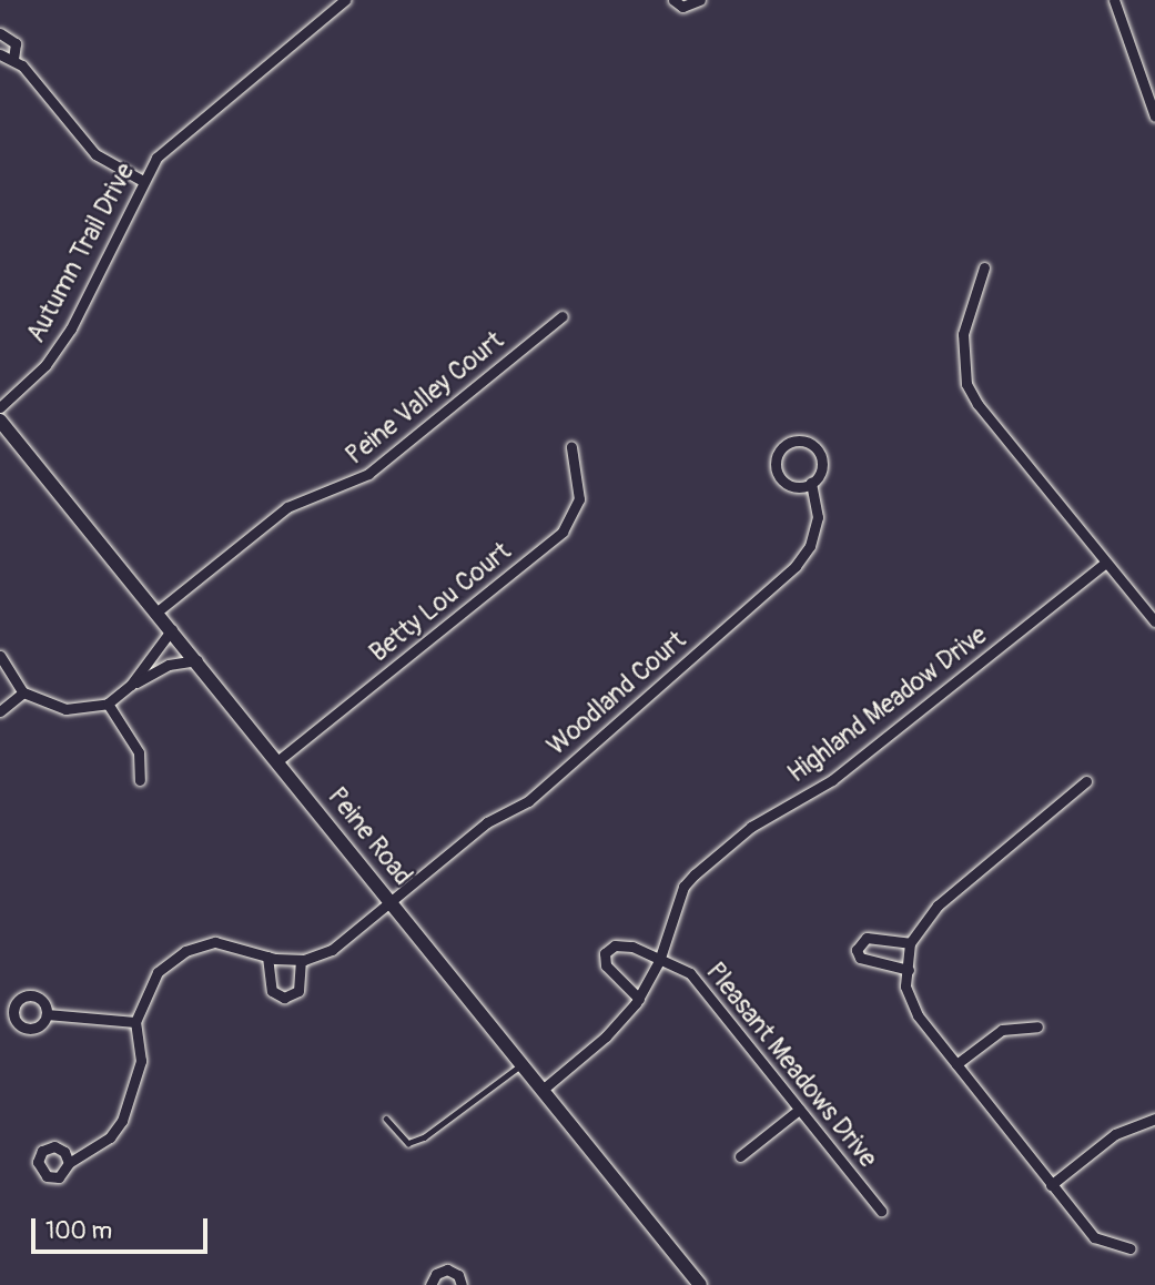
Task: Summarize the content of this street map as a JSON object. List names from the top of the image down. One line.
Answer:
{"streets":{"street":["Autumn Trail Drive","Peine Valley Court","Betty Lou Court","Woodland Court","Highland Meadow Drive","Peine Road","Pleasant Meadows Drive"]},"crossings":[["Peine Valley Court","Peine Road"],["Betty Lou Court","Peine Road"],["Woodland Court","Peine Road"],["Highland Meadow Drive","Peine Road"],["Highland Meadow Drive","Pleasant Meadows Drive"]],"scale_bar":"100 m"}
